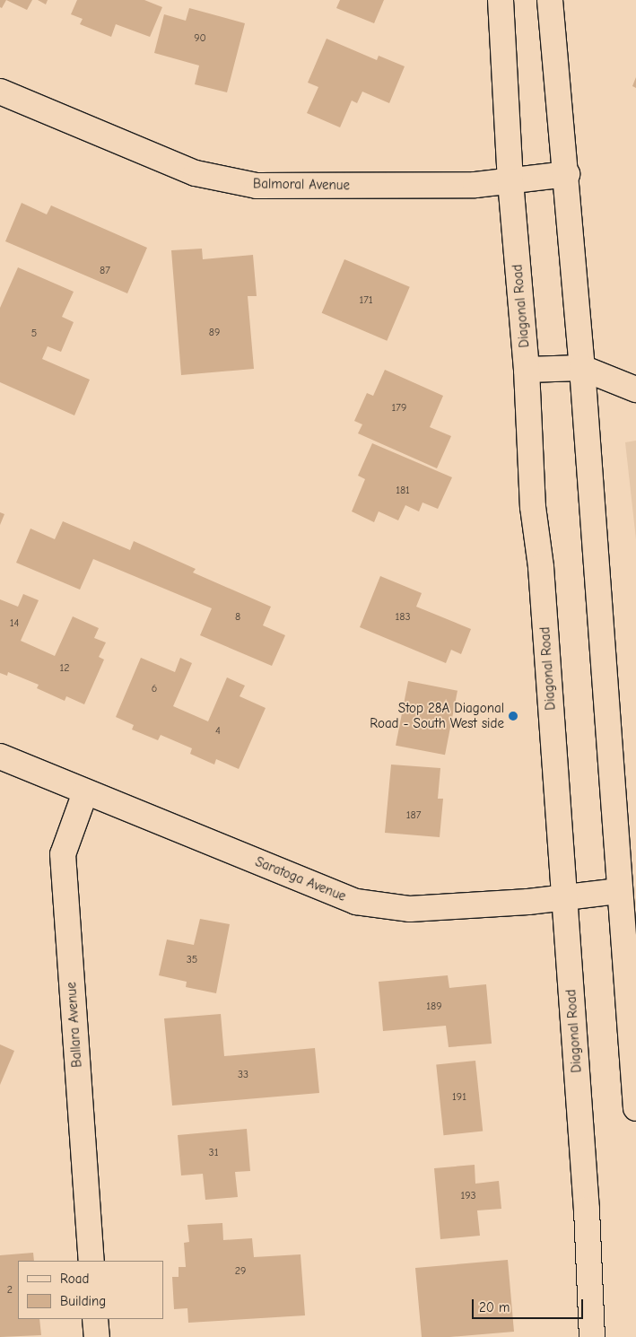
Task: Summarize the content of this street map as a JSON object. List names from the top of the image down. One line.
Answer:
{"streets":{"main road":["Balmoral Avenue","Diagonal Road","Saratoga Avenue","Ballara Avenue"]},"crossings":[["Balmoral Avenue","Diagonal Road"],["Diagonal Road","Saratoga Avenue"],["Saratoga Avenue","Ballara Avenue"]],"places":["Stop 28A Diagonal Road - South West side"],"house_numbers":["90","87","171","89","5","179","181","8","183","14","12","6","4","187","35","189","33","191","31","193","29","2"],"legend":["Road","Building"],"scale_bar":"20 m"}
